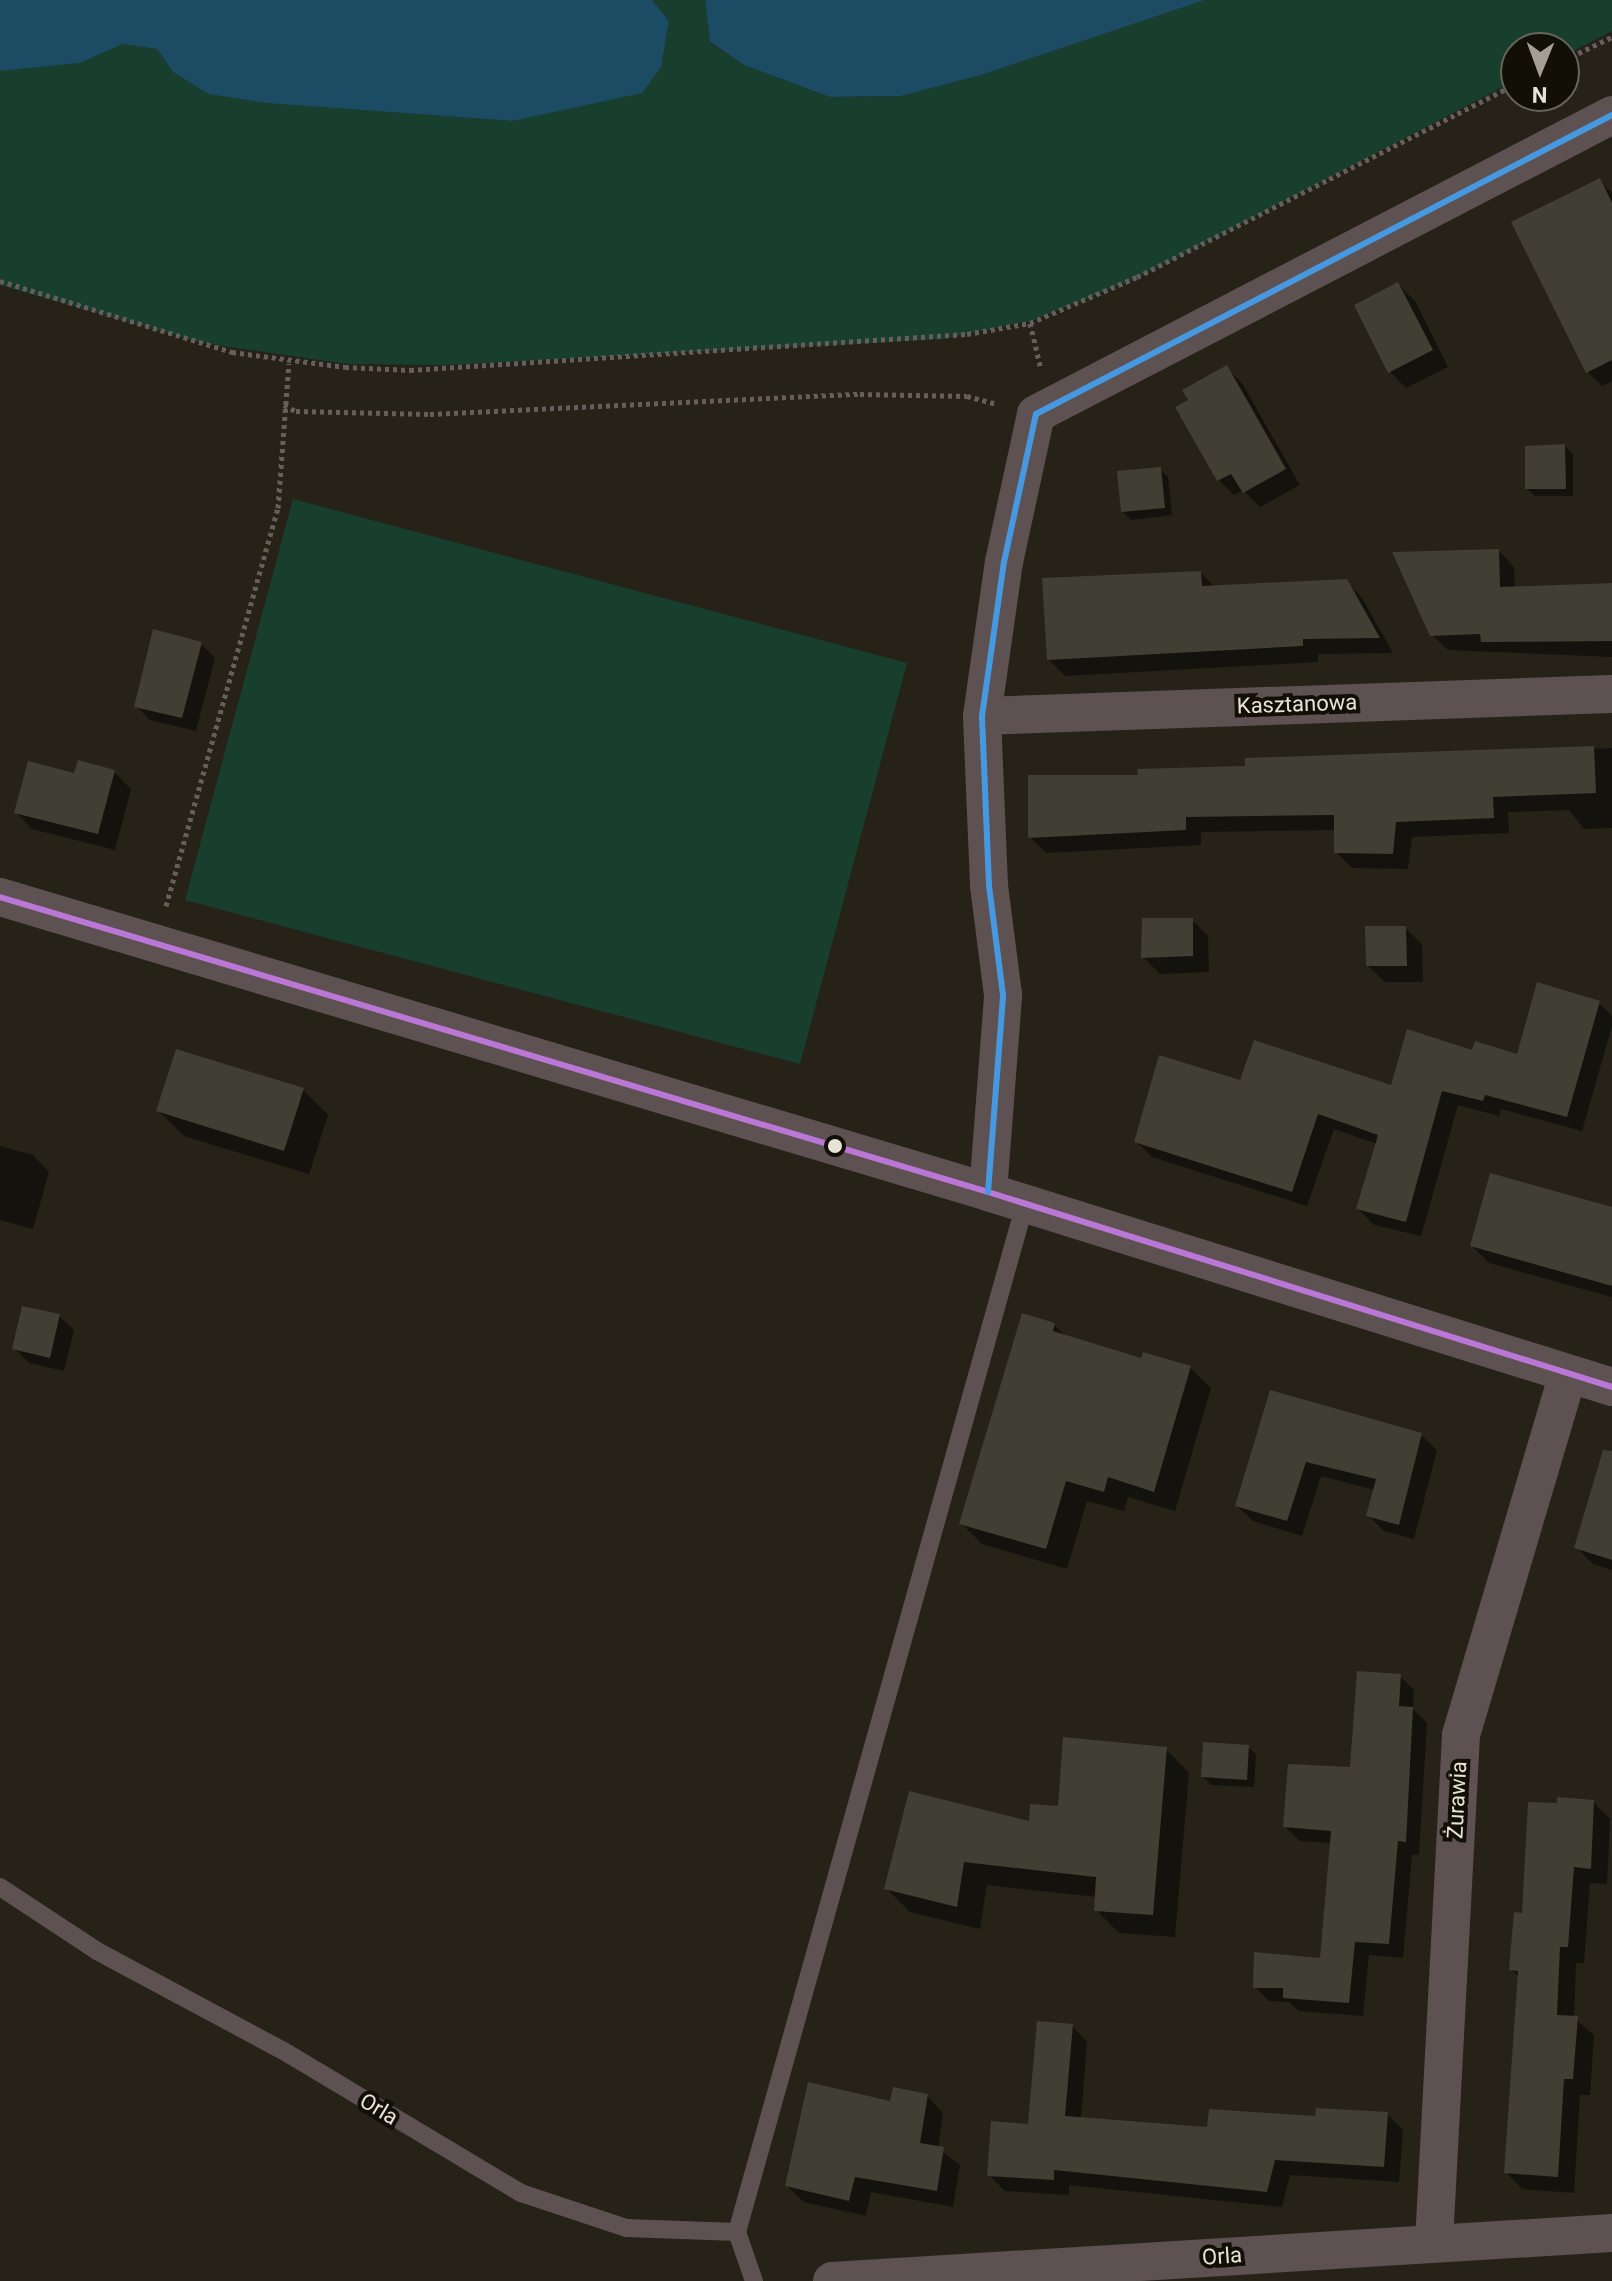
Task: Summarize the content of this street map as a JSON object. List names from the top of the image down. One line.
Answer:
{"streets":{"street":["Kasztanowa","Żurawia","Orla"]},"crossings":[["Żurawia","Orla"]],"north":"bottom"}
